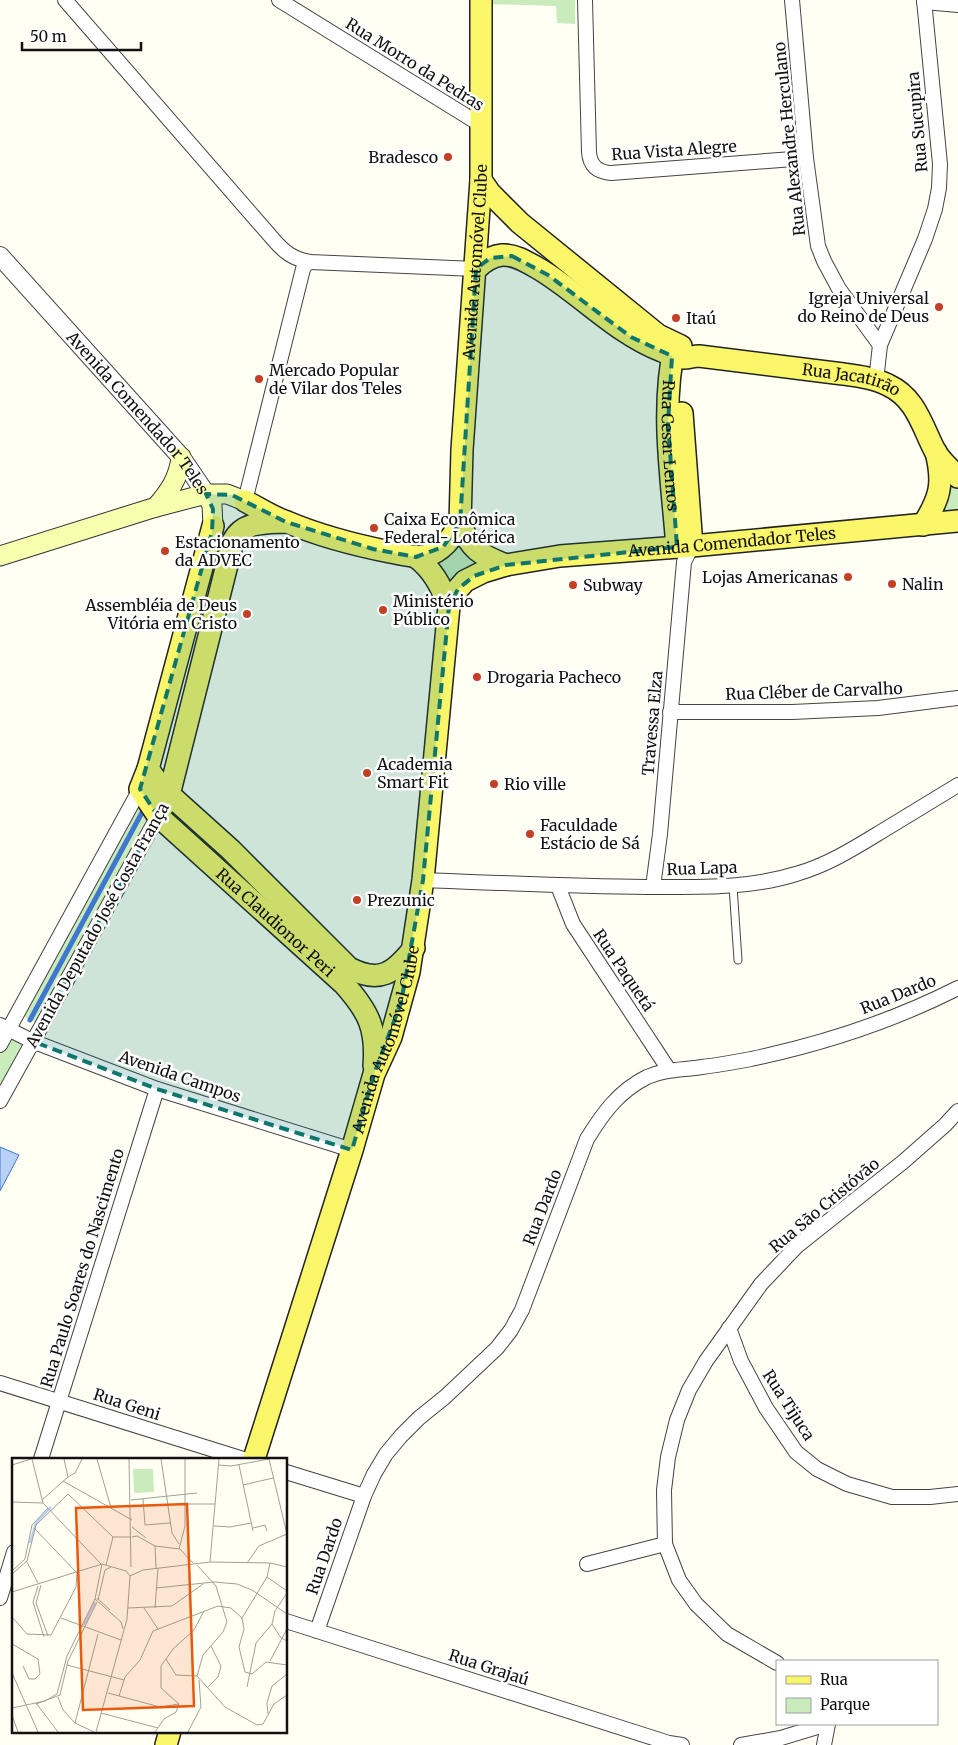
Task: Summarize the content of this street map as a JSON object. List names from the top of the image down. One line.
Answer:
{"streets":{"main road":["Avenida Automóvel Clube","Rua Jacatirão","Avenida Comendador Teles","Rua Cesar Lemos","Rua Claudionor Peri","Avenida Deputado José Costa França"],"street":["Rua Morro da Pedras","Rua Sucupira","Rua Alexandre Herculano","Rua Vista Alegre","Rua Cléber de Carvalho","Travessa Elza","Rua Lapa","Rua Paquetá","Rua Dardo","Avenida Campos","Rua São Cristóvão","Rua Paulo Soares do Nascimento","Rua Geni","Rua Tijuca","Rua Grajaú"]},"crossings":[["Rua Morro da Pedras","Avenida Automóvel Clube"],["Rua Sucupira","Rua Alexandre Herculano"],["Rua Sucupira","Rua Jacatirão"],["Rua Alexandre Herculano","Rua Vista Alegre"],["Avenida Automóvel Clube","Rua Jacatirão"],["Avenida Automóvel Clube","Avenida Comendador Teles"],["Avenida Automóvel Clube","Rua Lapa"],["Avenida Automóvel Clube","Rua Claudionor Peri"],["Avenida Automóvel Clube","Avenida Campos"],["Rua Jacatirão","Rua Cesar Lemos"],["Avenida Comendador Teles","Rua Cesar Lemos"],["Avenida Comendador Teles","Travessa Elza"],["Avenida Comendador Teles","Avenida Deputado José Costa França"],["Rua Cesar Lemos","Travessa Elza"],["Rua Cléber de Carvalho","Travessa Elza"],["Travessa Elza","Rua Lapa"],["Rua Lapa","Rua Paquetá"],["Rua Claudionor Peri","Avenida Deputado José Costa França"],["Avenida Deputado José Costa França","Avenida Campos"],["Rua Paquetá","Rua Dardo"],["Rua Dardo","Rua Grajaú"],["Avenida Campos","Rua Paulo Soares do Nascimento"],["Rua São Cristóvão","Rua Tijuca"],["Rua Paulo Soares do Nascimento","Rua Geni"]],"places":["Bradesco","Igreja Universal do Reino de Deus","Itaú","Mercado Popular de Vilar dos Teles","Caixa Econômica Federal- Lotérica","Estacionamento da ADVEC","Lojas Americanas","Nalin","Subway","Ministério Público","Assembléia de Deus Vitória em Cristo","Drogaria Pacheco","Academia Smart Fit","Rio ville","Faculdade Estácio de Sá","Prezunic"],"legend":["Rua","Parque"],"scale_bar":"50 m"}
